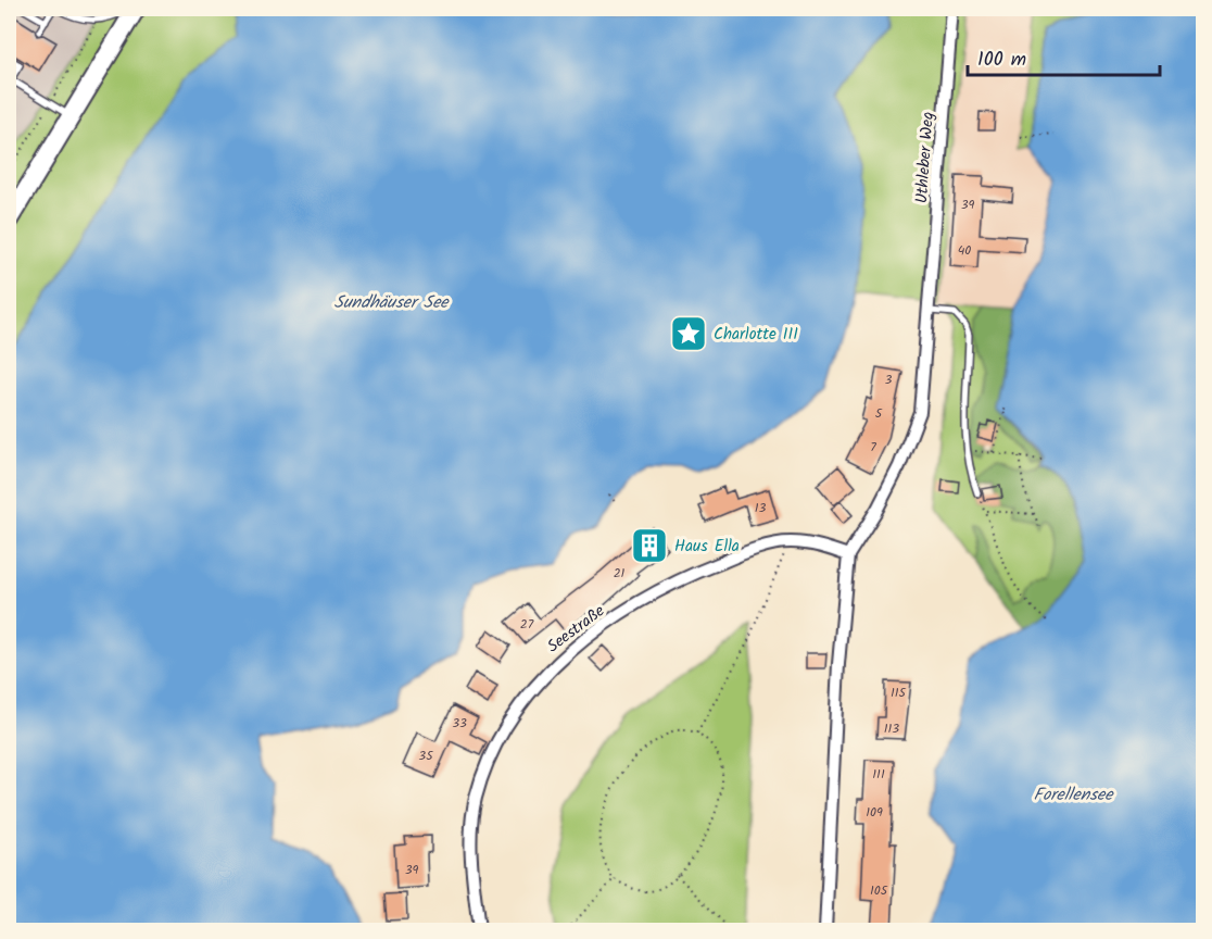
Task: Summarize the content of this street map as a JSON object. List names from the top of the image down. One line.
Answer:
{"streets":{"street":["Uthleber Weg","Seestraße"]},"water":["Sundhäuser See","Forellensee"],"places":{"place":["Charlotte III"],"building":["Haus Ella"]},"house_numbers":["39","40","3","5","7","13","21","27","115","33","113","35","111","109","39","105"],"scale_bar":"100 m"}
